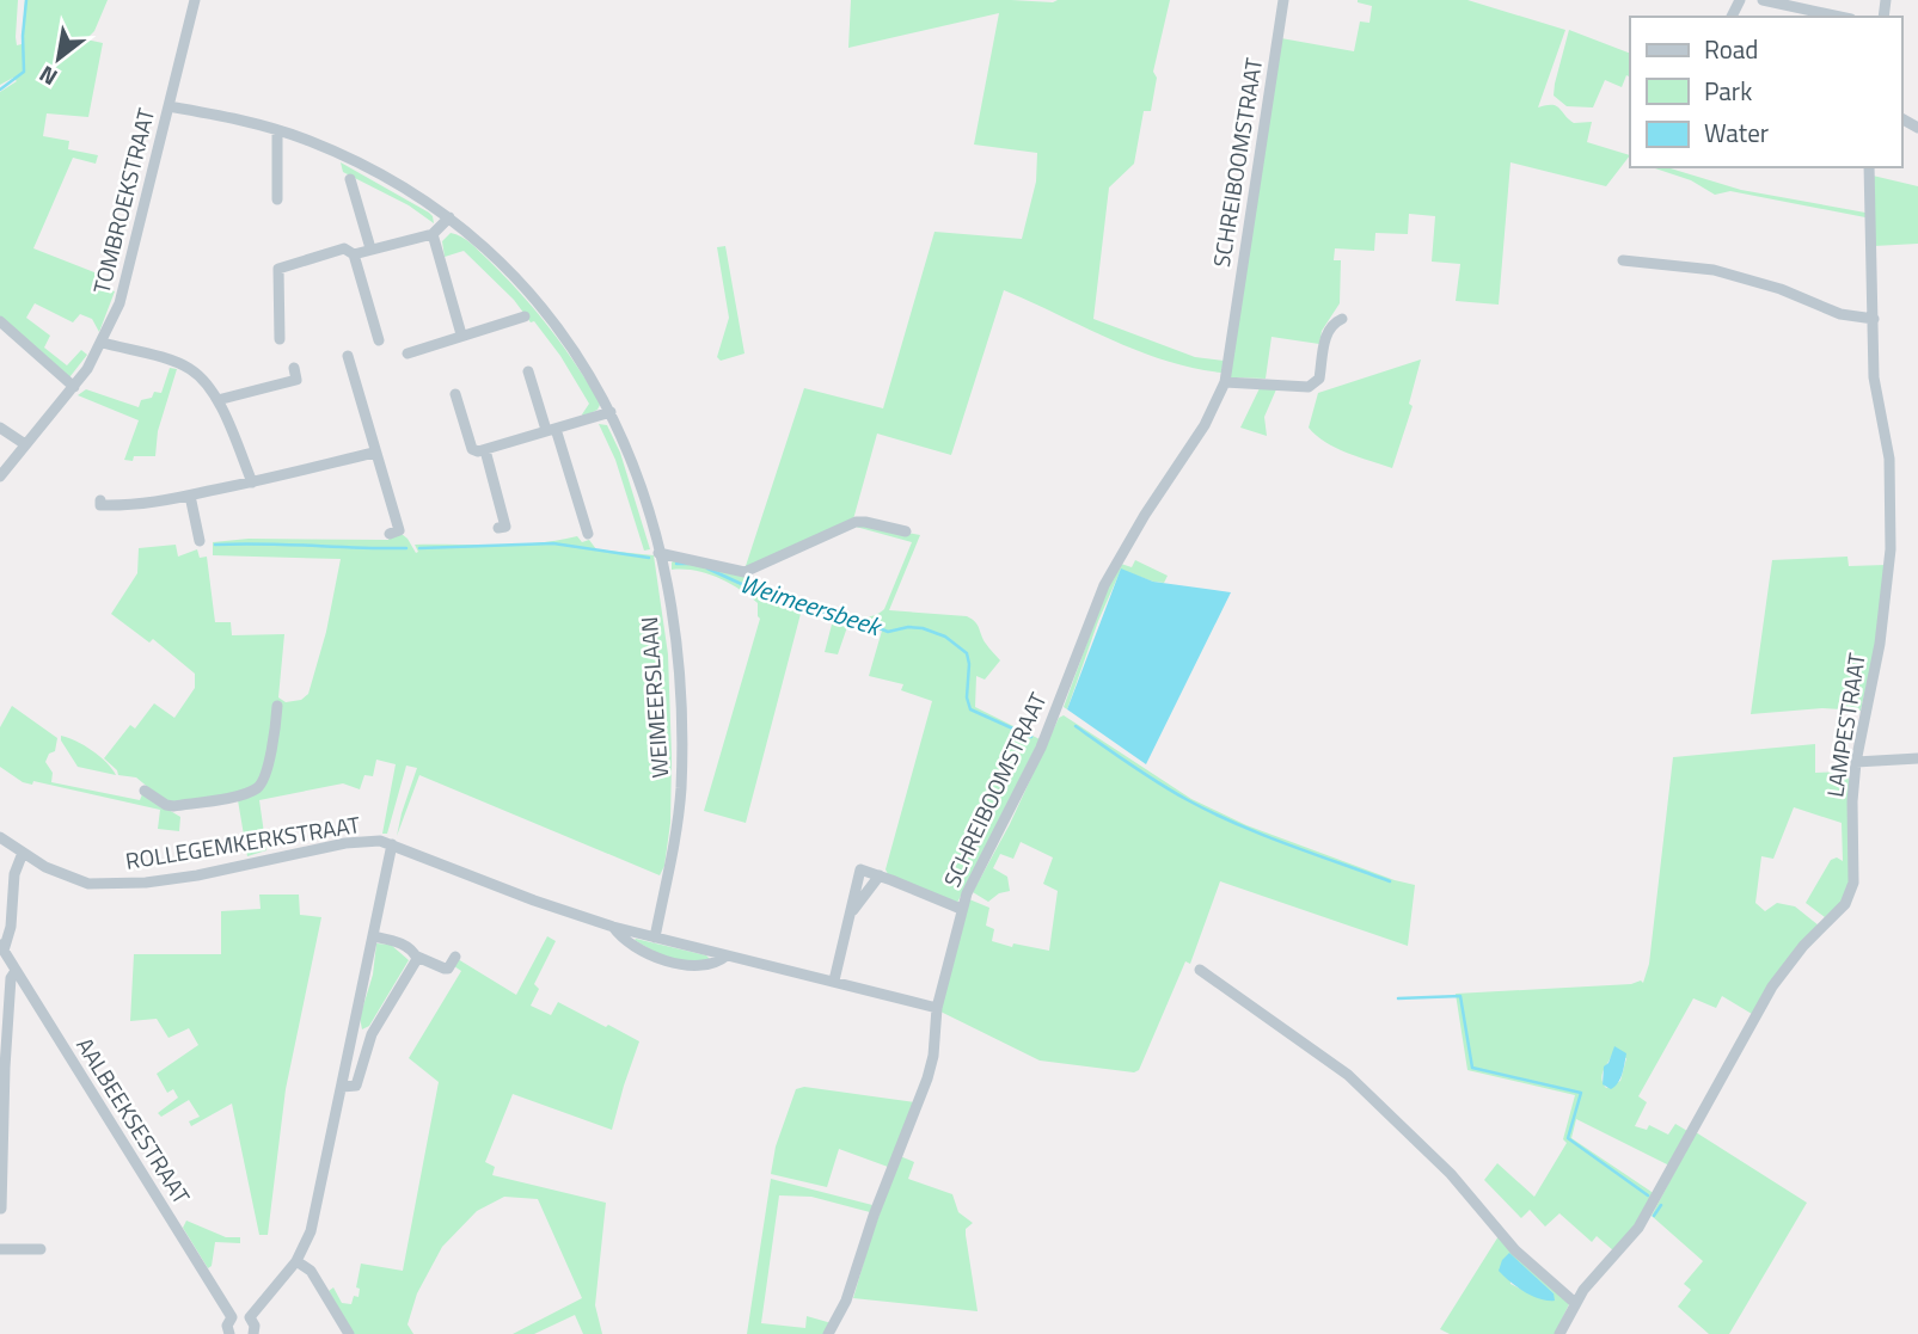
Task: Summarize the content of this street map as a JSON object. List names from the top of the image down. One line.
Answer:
{"streets":{"street":["SCHREIBOOMSTRAAT","TOMBROEKSTRAAT","WEIMEERSLAAN","LAMPESTRAAT","ROLLEGEMKERKSTRAAT","AALBEEKSESTRAAT"]},"crossings":[["SCHREIBOOMSTRAAT","ROLLEGEMKERKSTRAAT"],["TOMBROEKSTRAAT","WEIMEERSLAAN"],["WEIMEERSLAAN","ROLLEGEMKERKSTRAAT"]],"water":["Weimeersbeek"],"legend":["Road","Park","Water"],"north":"bottom left"}
